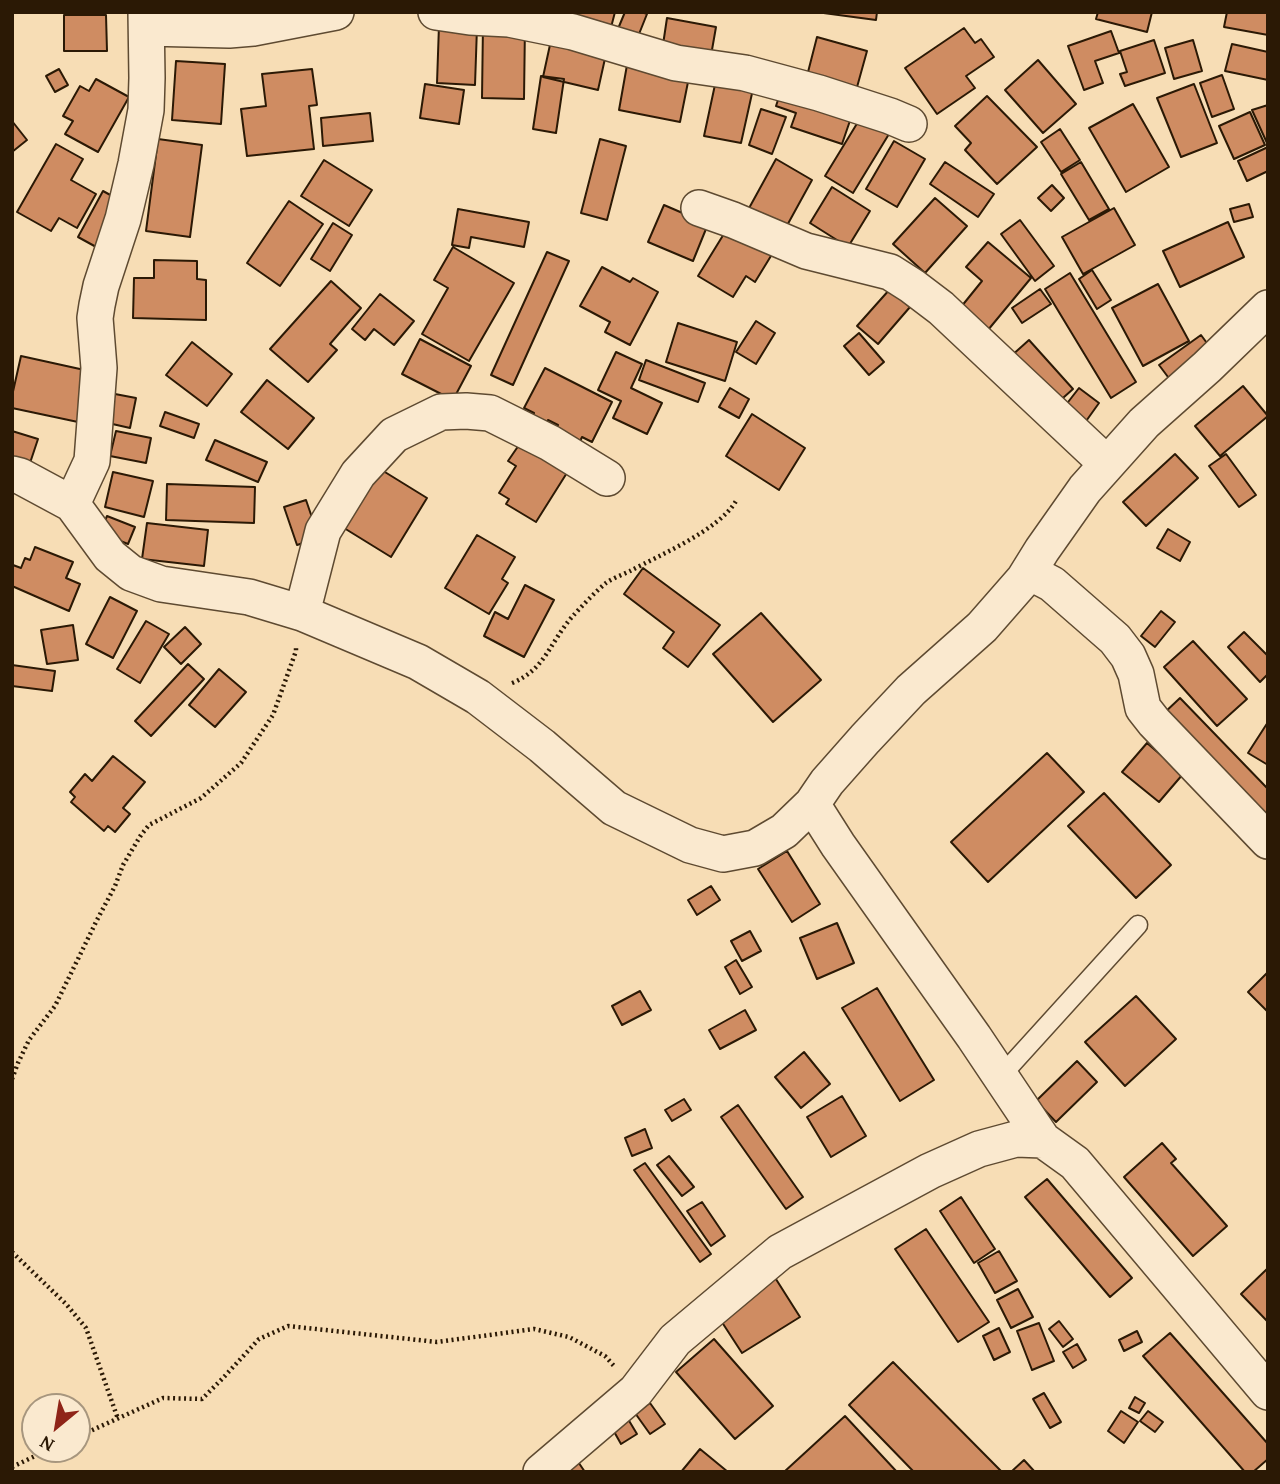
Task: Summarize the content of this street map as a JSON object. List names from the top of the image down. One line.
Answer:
{"north":"bottom left"}
